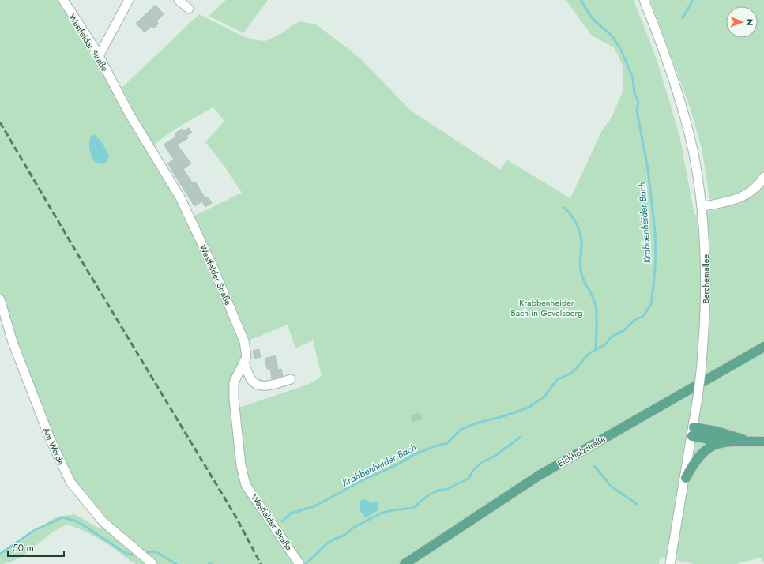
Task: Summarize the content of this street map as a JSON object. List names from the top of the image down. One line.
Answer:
{"streets":{"main road":["Eichholzstraße"],"street":["Westfelder Straße","Berchemallee","Am Werde"]},"water":["Krabbenheider Bach"],"parks":["Krabbenheider Bach in Gevelsberg"],"scale_bar":"50 m","north":"right"}
